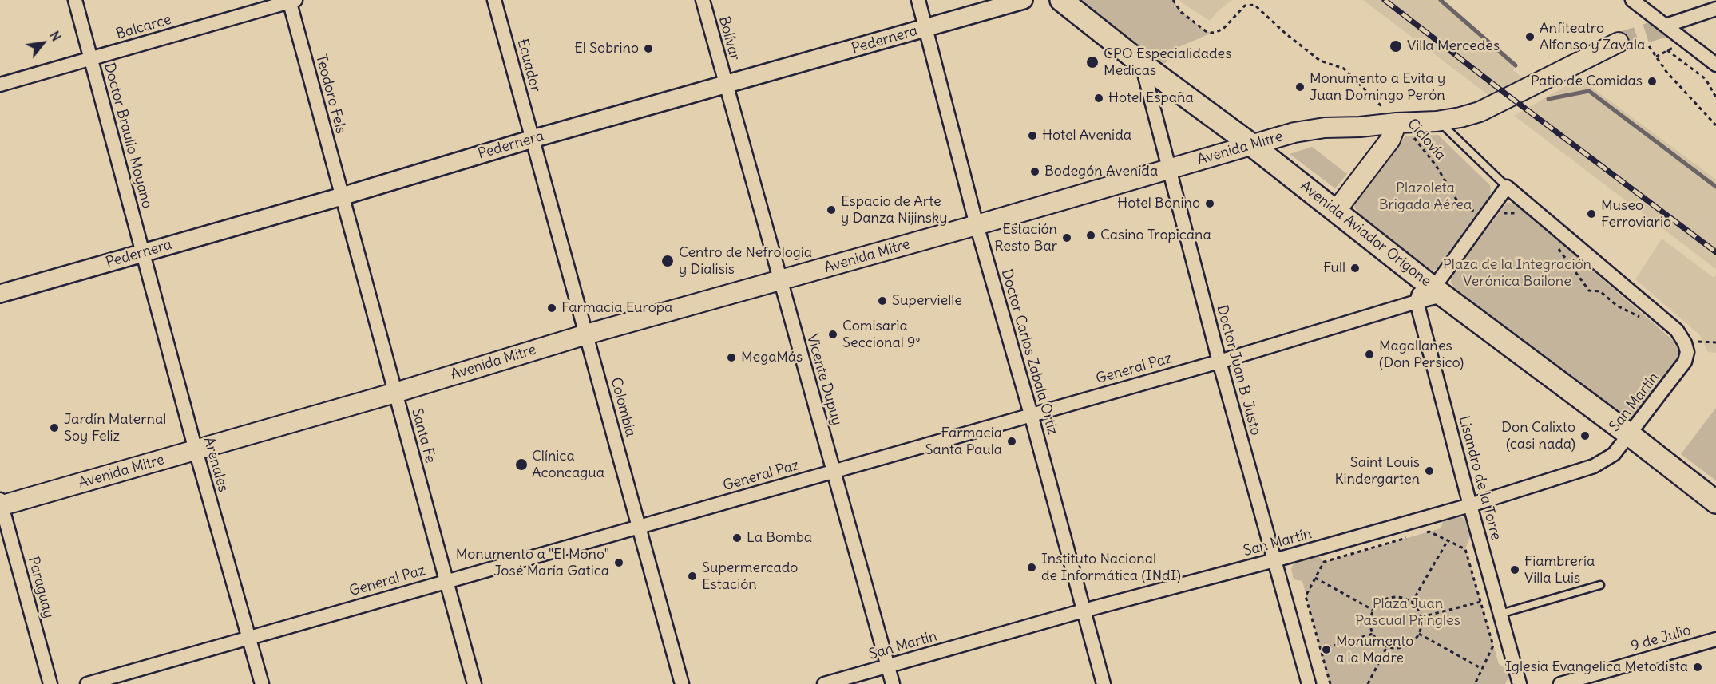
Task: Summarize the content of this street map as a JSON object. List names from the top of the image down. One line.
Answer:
{"streets":{"main road":["Avenida Mitre","Avenida Aviador Origone"],"street":["Balcarce","Bolívar","Pedernera","Ecuador","Teodoro Fels","Doctor Braulio Moyano","Doctor Carlos Zabala Ortiz","General Paz","Doctor Juan B. Justo","Vicente Dupuy","San Martín","Colombia","Santa Fe","Arenales","Lisandro de la Torre","Paraguay","9 de Julio"],"path":["Ciclovía"]},"crossings":[["Balcarce","Teodoro Fels"],["Balcarce","Doctor Braulio Moyano"],["Bolívar","Pedernera"],["Bolívar","Vicente Dupuy"],["Pedernera","Ecuador"],["Pedernera","Teodoro Fels"],["Pedernera","Doctor Braulio Moyano"],["Pedernera","Doctor Carlos Zabala Ortiz"],["Pedernera","Vicente Dupuy"],["Pedernera","Colombia"],["Pedernera","Santa Fe"],["Pedernera","Arenales"],["Ecuador","Colombia"],["Teodoro Fels","Santa Fe"],["Doctor Braulio Moyano","Arenales"],["Ciclovía","Avenida Mitre"],["Avenida Mitre","Avenida Aviador Origone"],["Avenida Mitre","Doctor Carlos Zabala Ortiz"],["Avenida Mitre","Doctor Juan B. Justo"],["Avenida Mitre","Vicente Dupuy"],["Avenida Mitre","Colombia"],["Avenida Mitre","Santa Fe"],["Avenida Mitre","Arenales"],["Avenida Mitre","Paraguay"],["Avenida Aviador Origone","General Paz"],["Avenida Aviador Origone","Doctor Juan B. Justo"],["Avenida Aviador Origone","San Martín"],["Avenida Aviador Origone","Lisandro de la Torre"],["Doctor Carlos Zabala Ortiz","General Paz"],["Doctor Carlos Zabala Ortiz","San Martín"],["General Paz","Doctor Juan B. Justo"],["General Paz","Vicente Dupuy"],["General Paz","Colombia"],["General Paz","Santa Fe"],["General Paz","Arenales"],["General Paz","Lisandro de la Torre"],["Doctor Juan B. Justo","San Martín"],["Vicente Dupuy","San Martín"],["San Martín","Lisandro de la Torre"]],"parks":["Plazoleta Brigada Aérea","Plaza de la Integración Verónica Bailone","Plaza Juan Pascual Pringles"],"places":["Anfiteatro Alfonso y Zavala","Villa Mercedes","El Sobrino","CPO Especialidades Medicas","Patio de Comidas","Monumento a Evita y Juan Domingo Perón","Hotel España","Hotel Avenida","Bodegón Avenida","Hotel Bonino","Espacio de Arte y Danza Nijinsky","Museo Ferroviario","Casino Tropicana","Estación Resto Bar","Centro de Nefrología y Dialisis","Full","Supervielle","Farmacia Europa","Comisarìa Seccional 9°","Magallanes (Don Persico)","MegaMás","Jardín Maternal Soy Feliz","Don Calixto (casi nada)","Farmacia Santa Paula","Clínica Aconcagua","Saint Louis Kindergarten","La Bomba","Monumento a \"El Mono\" José María Gatica","Instituto Nacional de Informática (INdI)","Fiambrería Villa Luis","Supermercado Estación","Monumento a la Madre","Iglesia Evangelica Metodista"],"north":"top right"}
